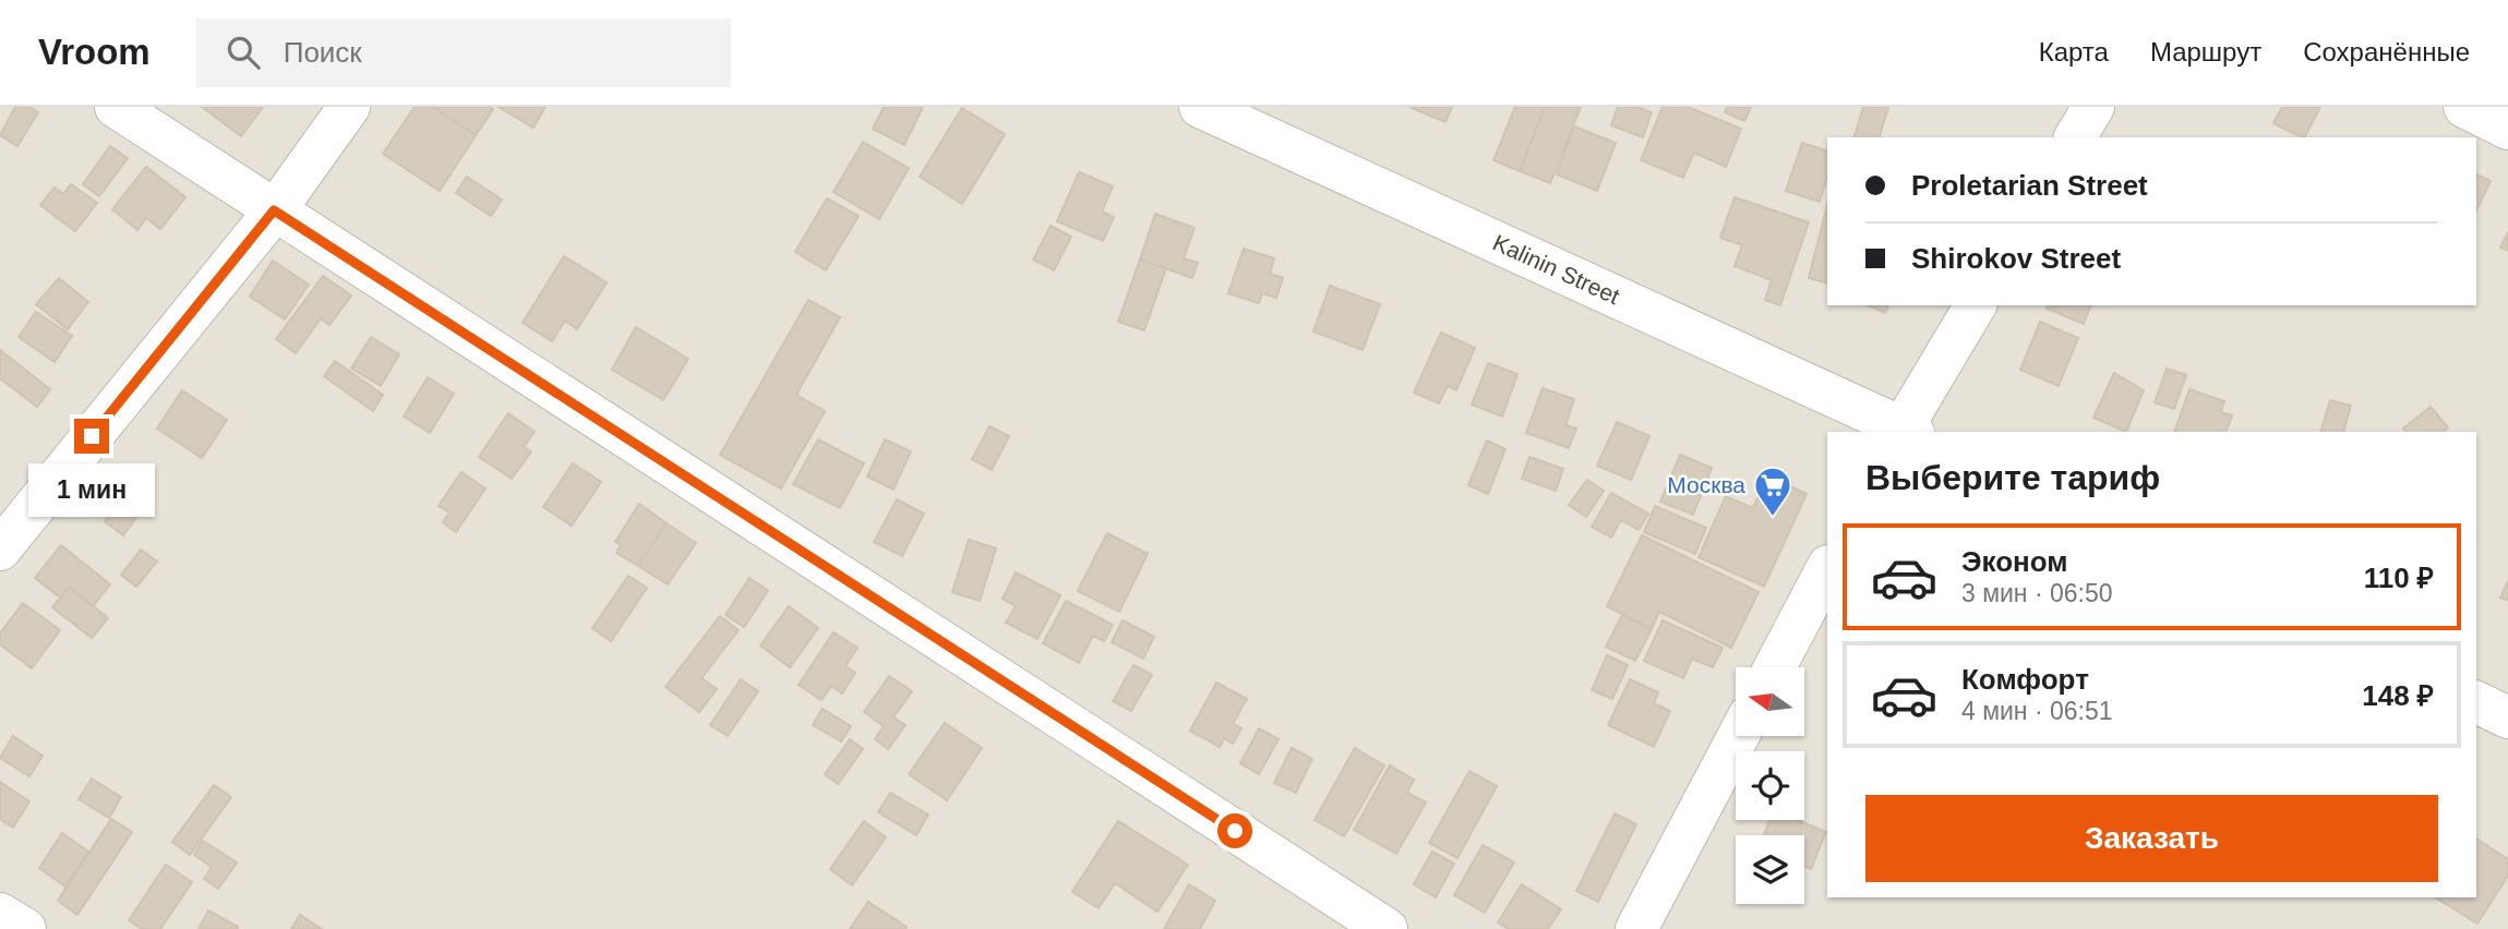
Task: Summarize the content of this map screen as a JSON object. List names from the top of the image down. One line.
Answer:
{"streets":{"street":["Kalinin Street"]},"places":{"supermarket":["Москва"]},"north":"left","page":{"header":"Vroom","search":"Поиск","nav":["Карта","Маршрут","Сохранённые"],"banner":["Proletarian Street","Shirokov Street"],"heading":"Выберите тариф","bubble":"1 мин","list":[{"name":"Эконом","note":"3 мин · 06:50","value":"110 ₽"},{"name":"Комфорт","note":"4 мин · 06:51","value":"148 ₽"}],"buttons":"Заказать"}}
